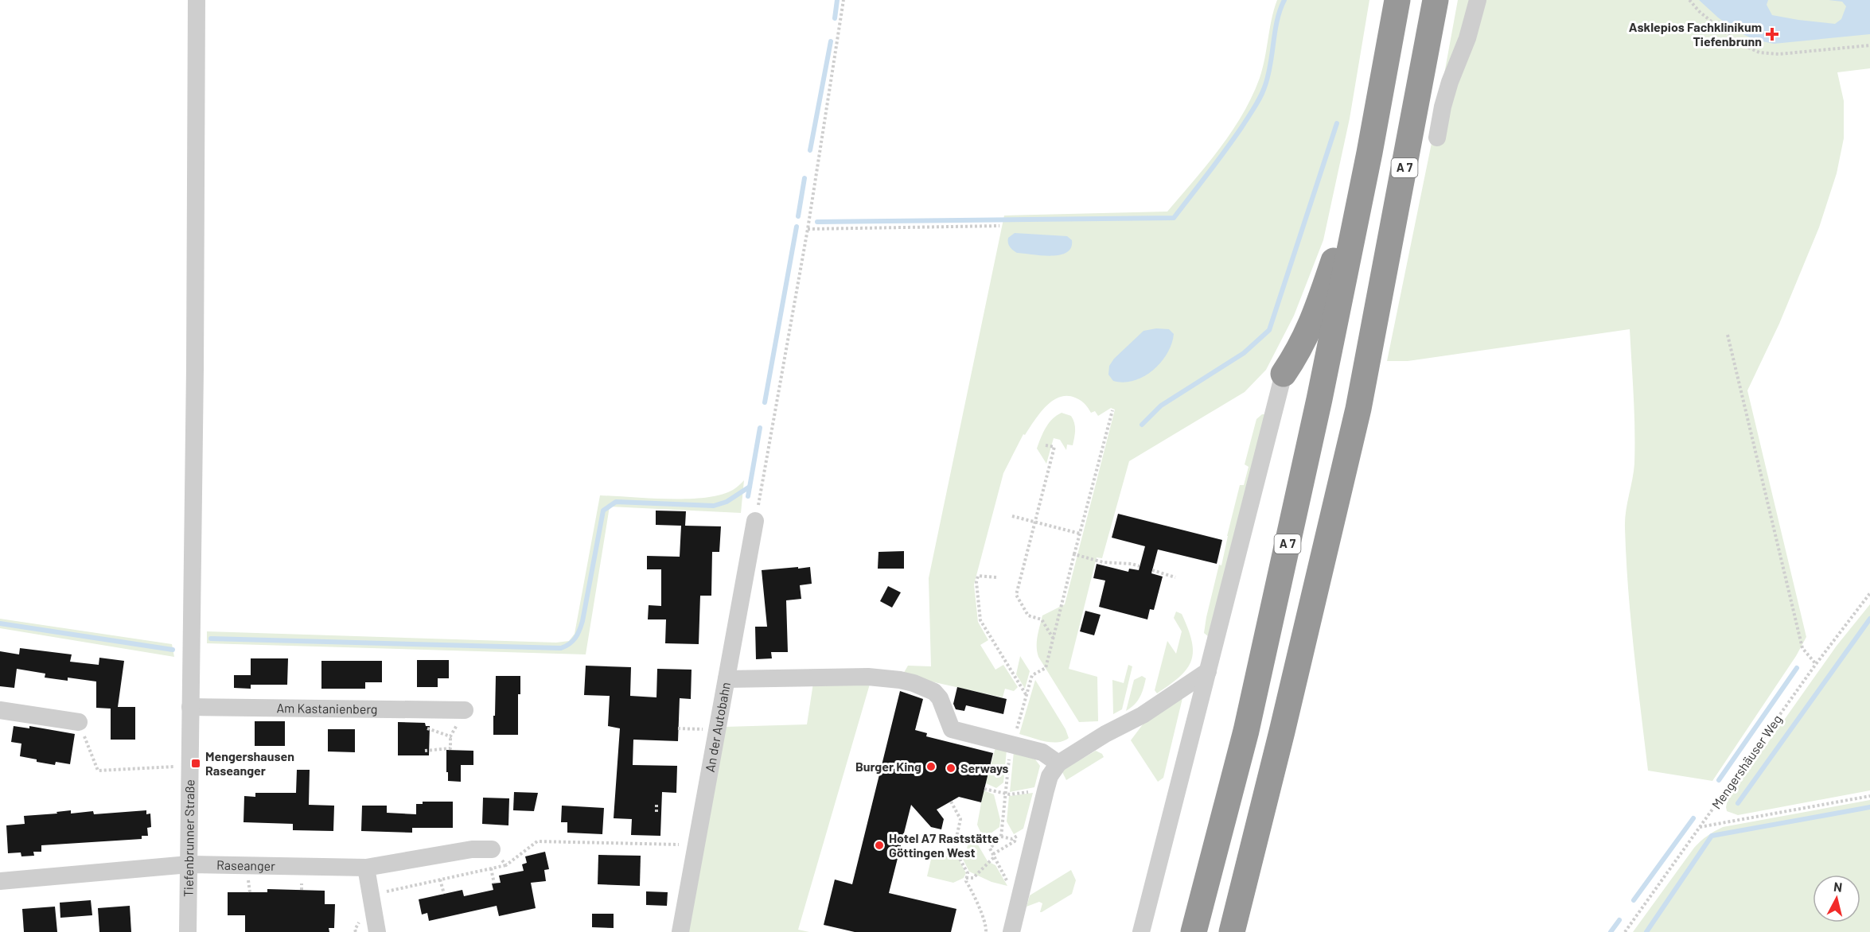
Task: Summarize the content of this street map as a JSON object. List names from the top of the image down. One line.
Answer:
{"streets":{"highway":["A 7"],"street":["Am Kastanienberg","An der Autobahn","Tiefenbrunner Straße","Raseanger"],"path":["Mengershäuser Weg"]},"crossings":[["Am Kastanienberg","Tiefenbrunner Straße"],["Tiefenbrunner Straße","Raseanger"]],"places":{"health":["Asklepios Fachklinikum Tiefenbrunn"],"transit":["Mengershausen Raseanger"],"other":["Burger King","Serways","Hotel A7 Raststätte Göttingen West"]},"north":"top"}
